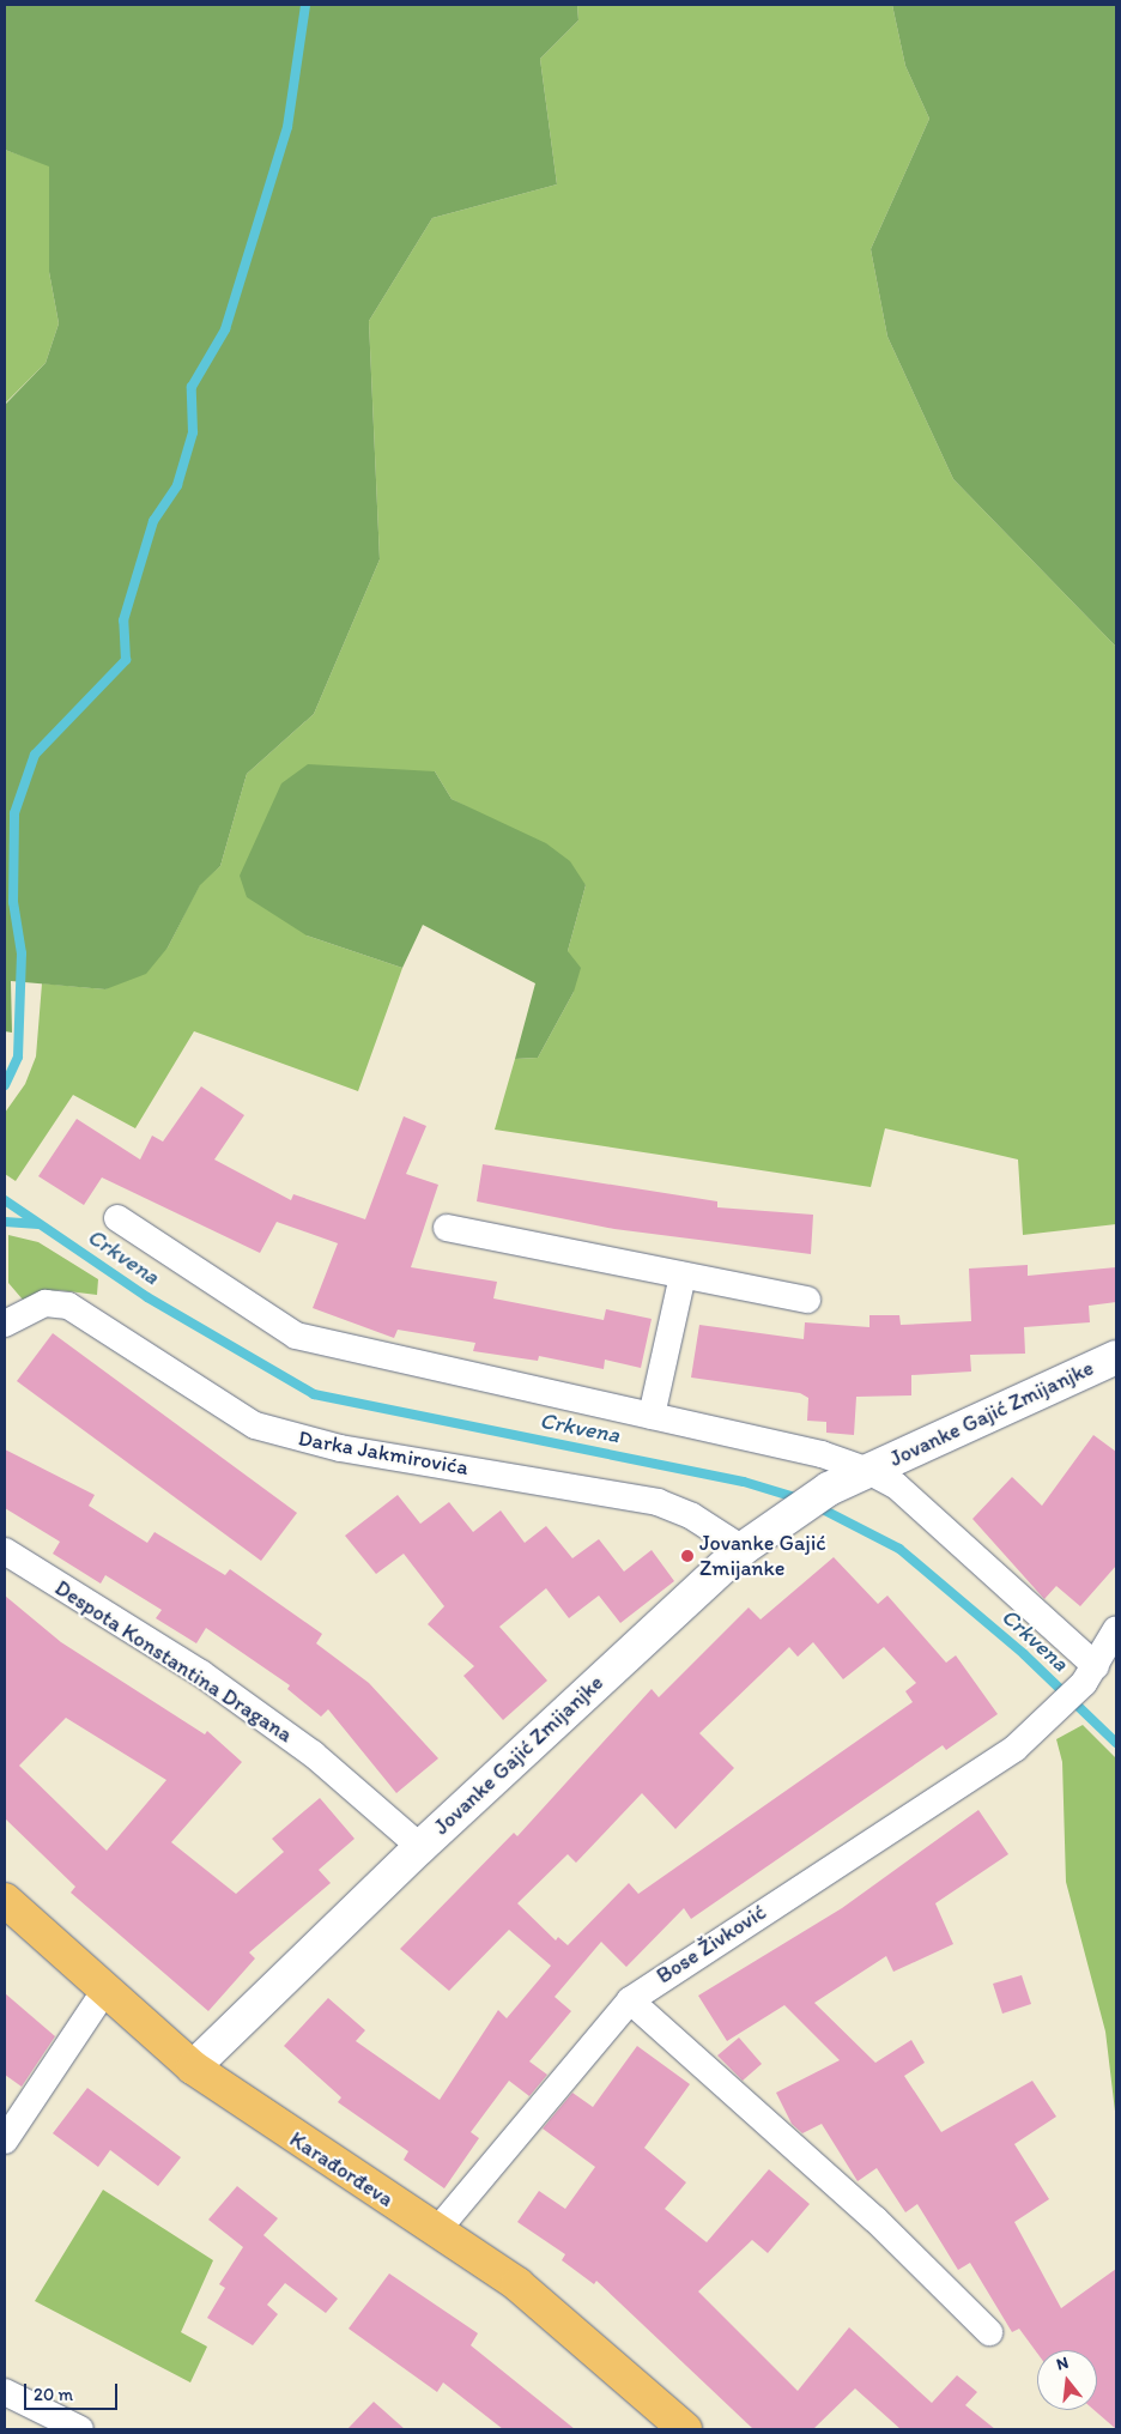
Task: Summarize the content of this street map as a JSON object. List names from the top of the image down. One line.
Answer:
{"streets":{"main road":["Karađorđeva"],"street":["Jovanke Gajić Zmijanjke","Darka Jakmirovića","Despota Konstantina Dragana","Bose Živković"]},"crossings":[["Jovanke Gajić Zmijanjke","Darka Jakmirovića"],["Jovanke Gajić Zmijanjke","Despota Konstantina Dragana"],["Jovanke Gajić Zmijanjke","Karađorđeva"],["Bose Živković","Karađorđeva"]],"water":["Crkvena"],"places":["Jovanke Gajić Zmijanke"],"scale_bar":"20 m","north":"top"}
